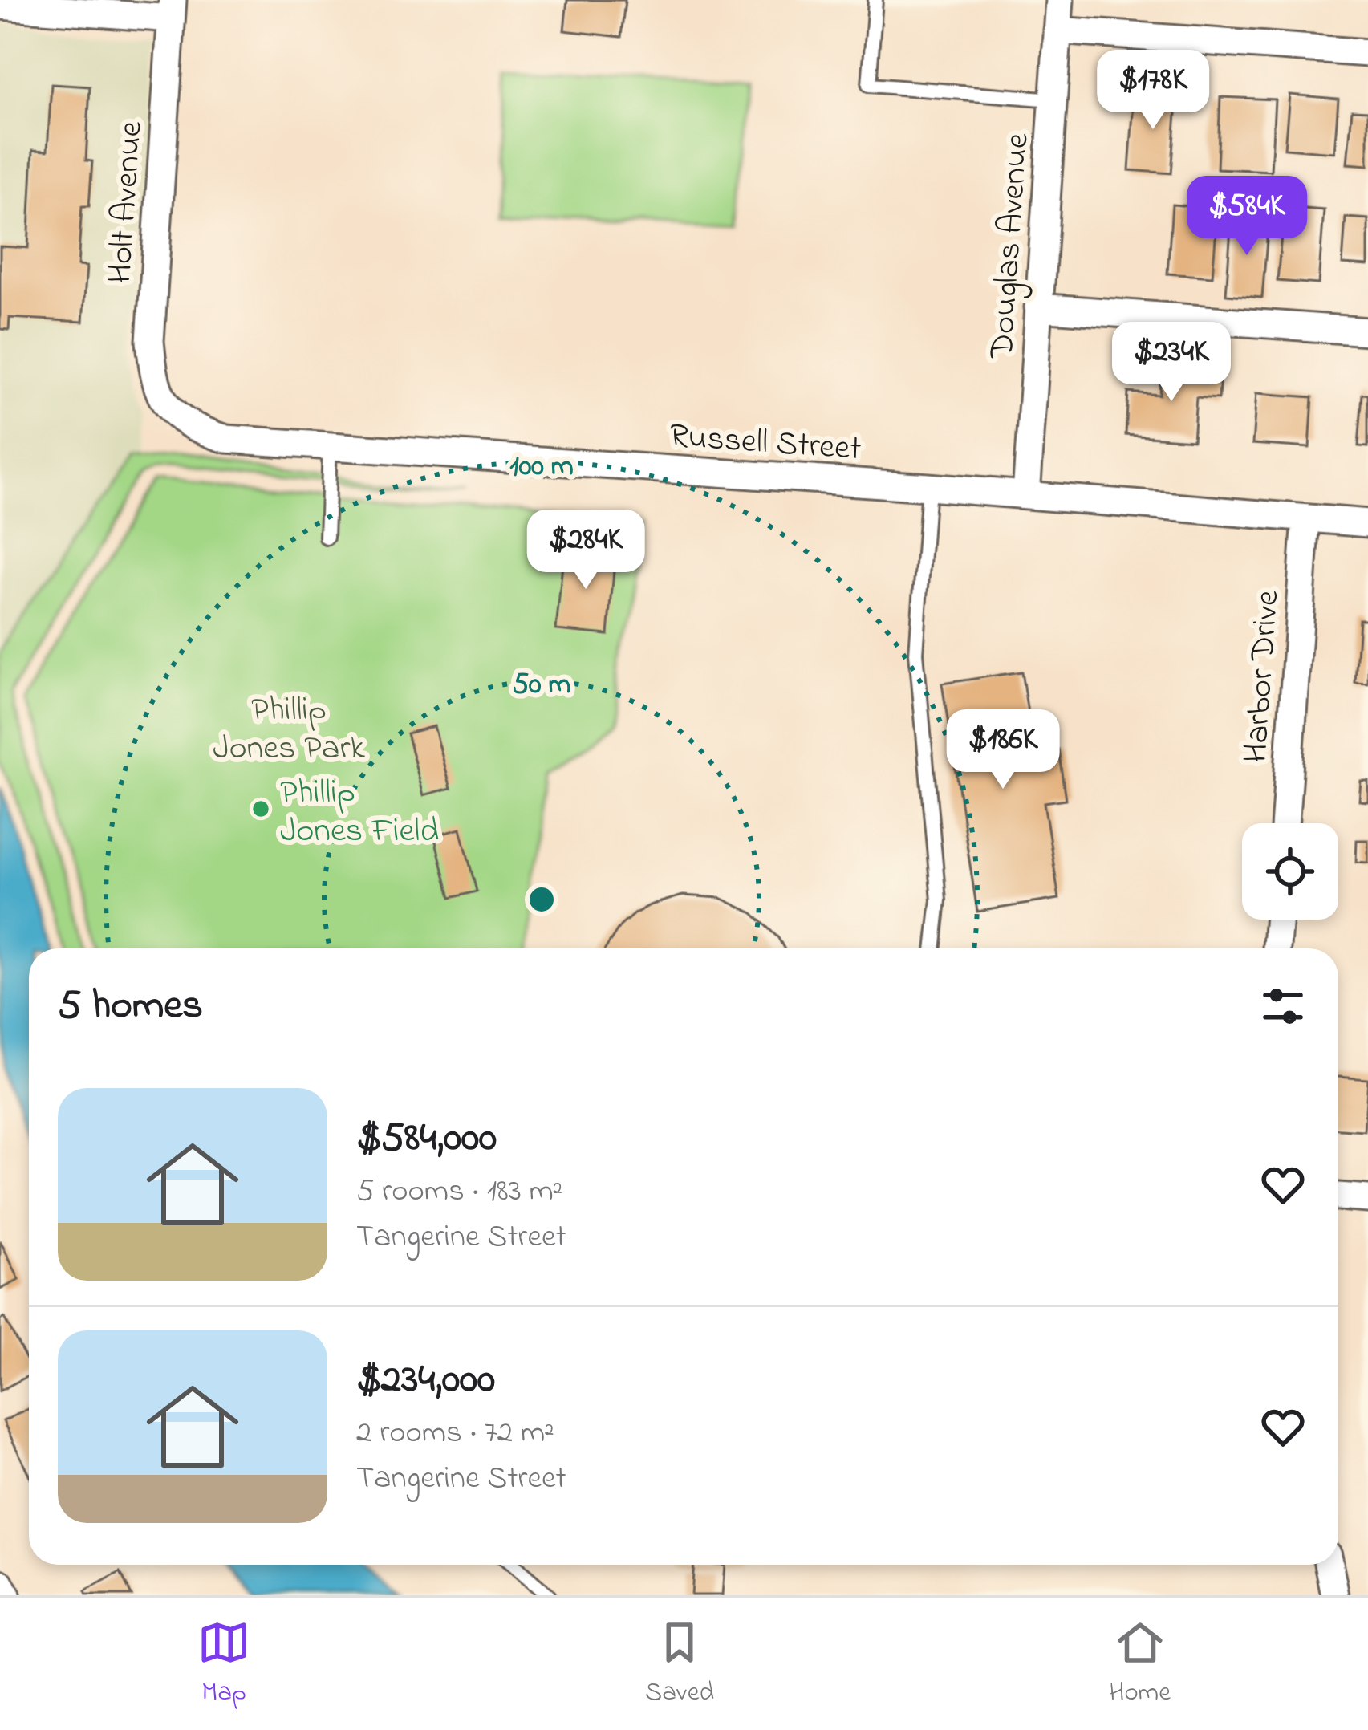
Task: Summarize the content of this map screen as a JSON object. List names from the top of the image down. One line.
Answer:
{"streets":{"street":["Holt Avenue","Douglas Avenue","Russell Street","Harbor Drive"]},"crossings":[["Holt Avenue","Russell Street"],["Douglas Avenue","Russell Street"],["Russell Street","Harbor Drive"]],"parks":["Phillip Jones Park"],"places":["Phillip Jones Field"],"page":{"price":["$178K","$584K","$234K","$284K","$186K"],"heading":"5 homes","list":[{"name":"$584,000","note":"5 rooms · 183 m² · Tangerine Street"},{"name":"$234,000","note":"2 rooms · 72 m² · Tangerine Street"}],"tabs":["Map","Saved","Home"]},"rings":["100 m","50 m"]}
